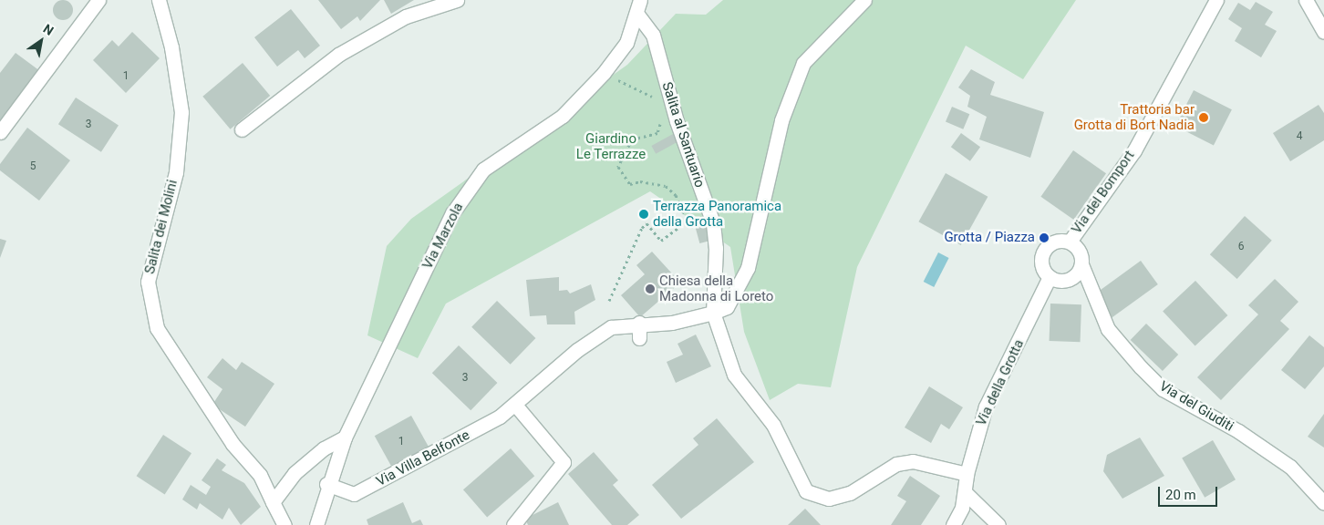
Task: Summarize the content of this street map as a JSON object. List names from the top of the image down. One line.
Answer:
{"streets":{"street":["Salita al Santuario","Via del Bomport","Salita dei Molini","Via Marzola","Via della Grotta","Via del Giuditi","Via Villa Belfonte"]},"crossings":[["Salita al Santuario","Via Marzola"],["Salita al Santuario","Via della Grotta"],["Salita al Santuario","Via Villa Belfonte"],["Via del Bomport","Via della Grotta"],["Via del Bomport","Via del Giuditi"],["Via Marzola","Via Villa Belfonte"],["Via della Grotta","Via del Giuditi"]],"parks":["Giardino Le Terrazze"],"places":["Trattoria bar Grotta di Bort Nadia","Terrazza Panoramica della Grotta","Grotta / Piazza","Chiesa della Madonna di Loreto"],"house_numbers":["1","3","4","5","6","3","1"],"scale_bar":"20 m","north":"top right"}
